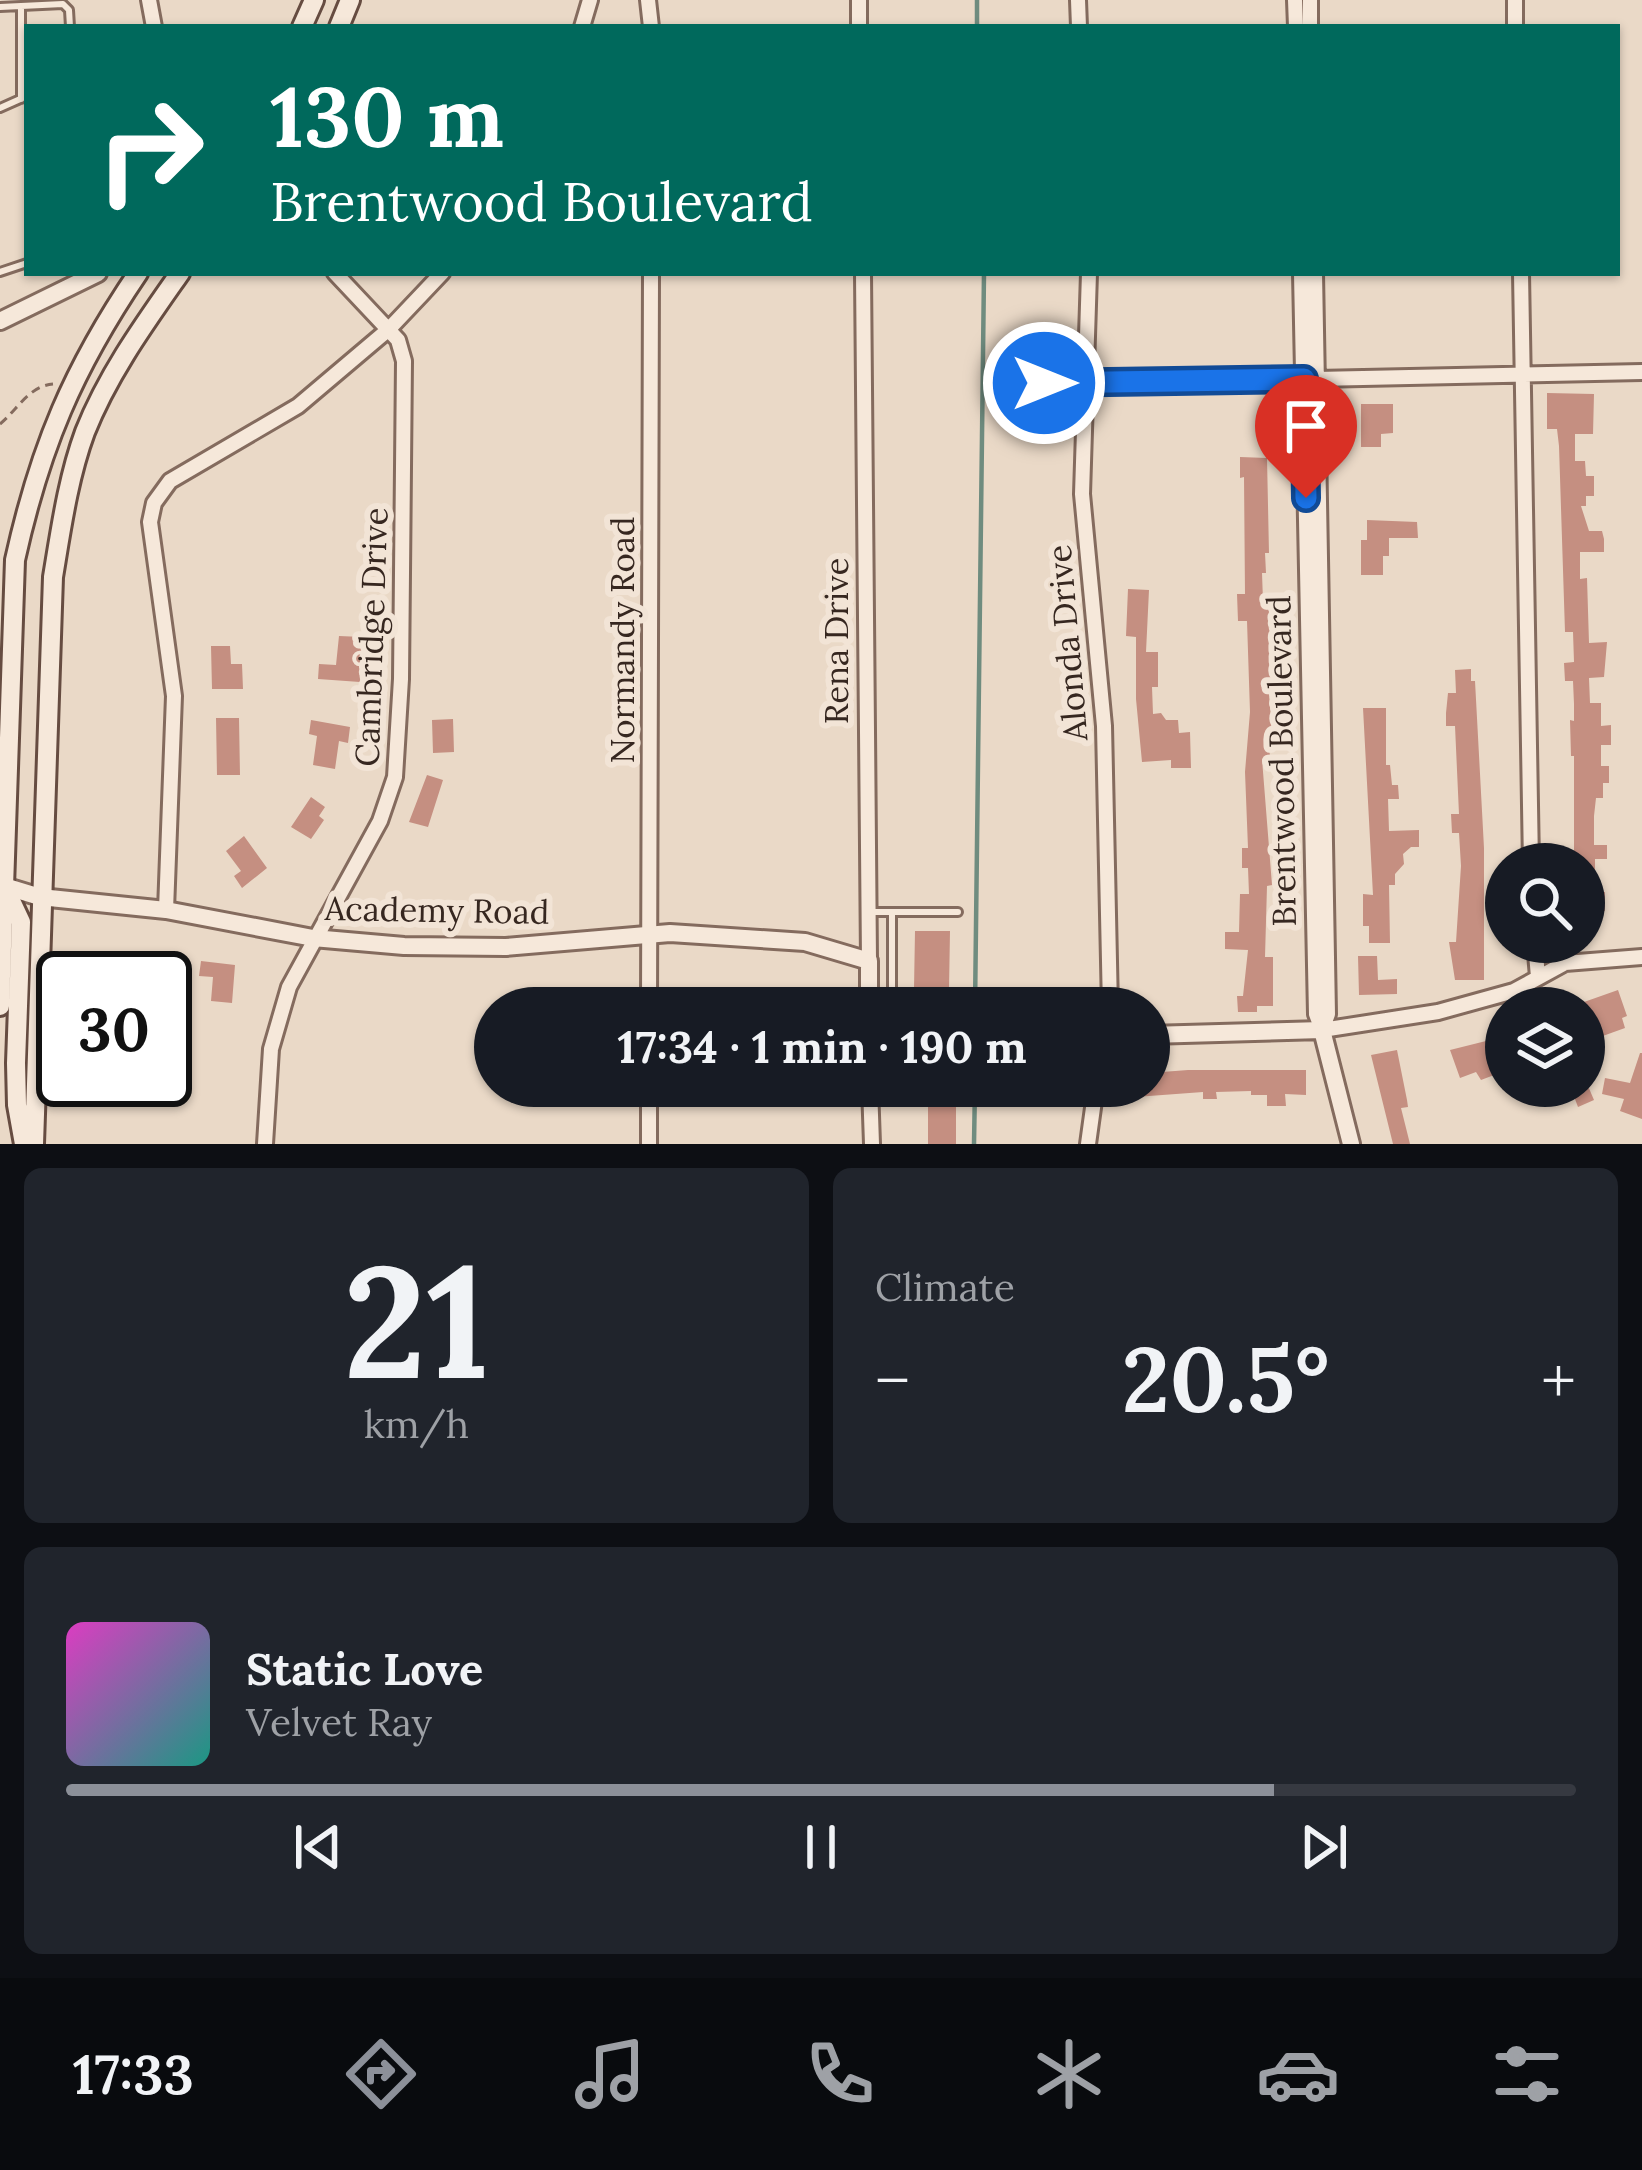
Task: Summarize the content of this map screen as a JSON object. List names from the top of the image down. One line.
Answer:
{"streets":{"street":["Cambridge Drive","Normandy Road","Rena Drive","Alonda Drive","Brentwood Boulevard","Academy Road"]},"crossings":[["Cambridge Drive","Academy Road"],["Normandy Road","Academy Road"],["Rena Drive","Academy Road"]],"page":{"turn":["130 m","Brentwood Boulevard"],"limit":"30","trip":"17:34 · 1 min · 190 m","tile":[["21","km/h"],"Climate"],"heat":["−","20.5°","+"],"song":["Static Love","Velvet Ray"],"tabs":"17:33"}}
